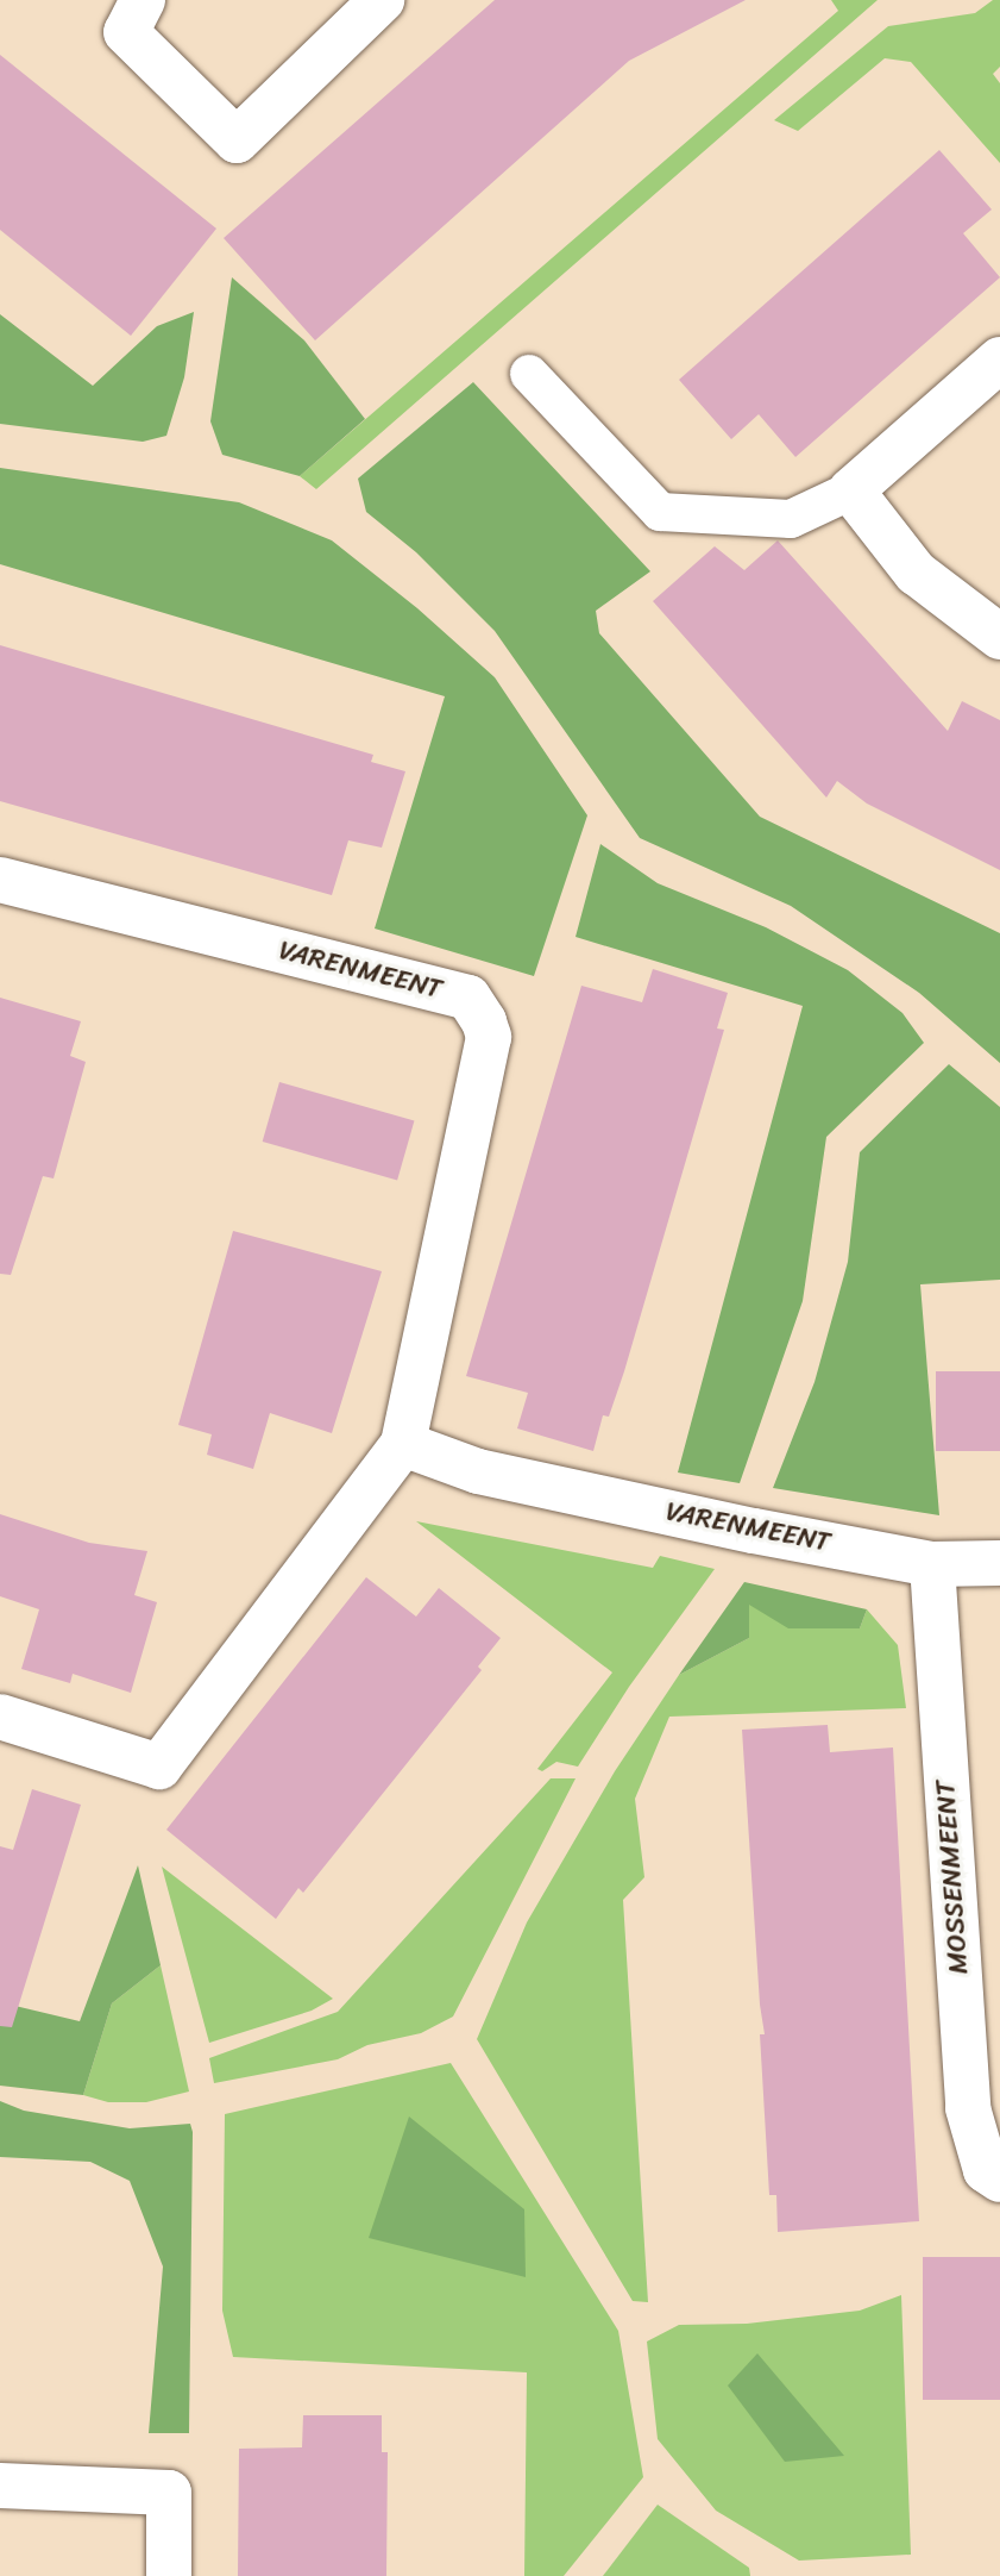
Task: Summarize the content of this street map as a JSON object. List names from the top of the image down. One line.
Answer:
{"streets":{"street":["VARENMEENT","MOSSENMEENT"]},"crossings":[["VARENMEENT","MOSSENMEENT"]]}
